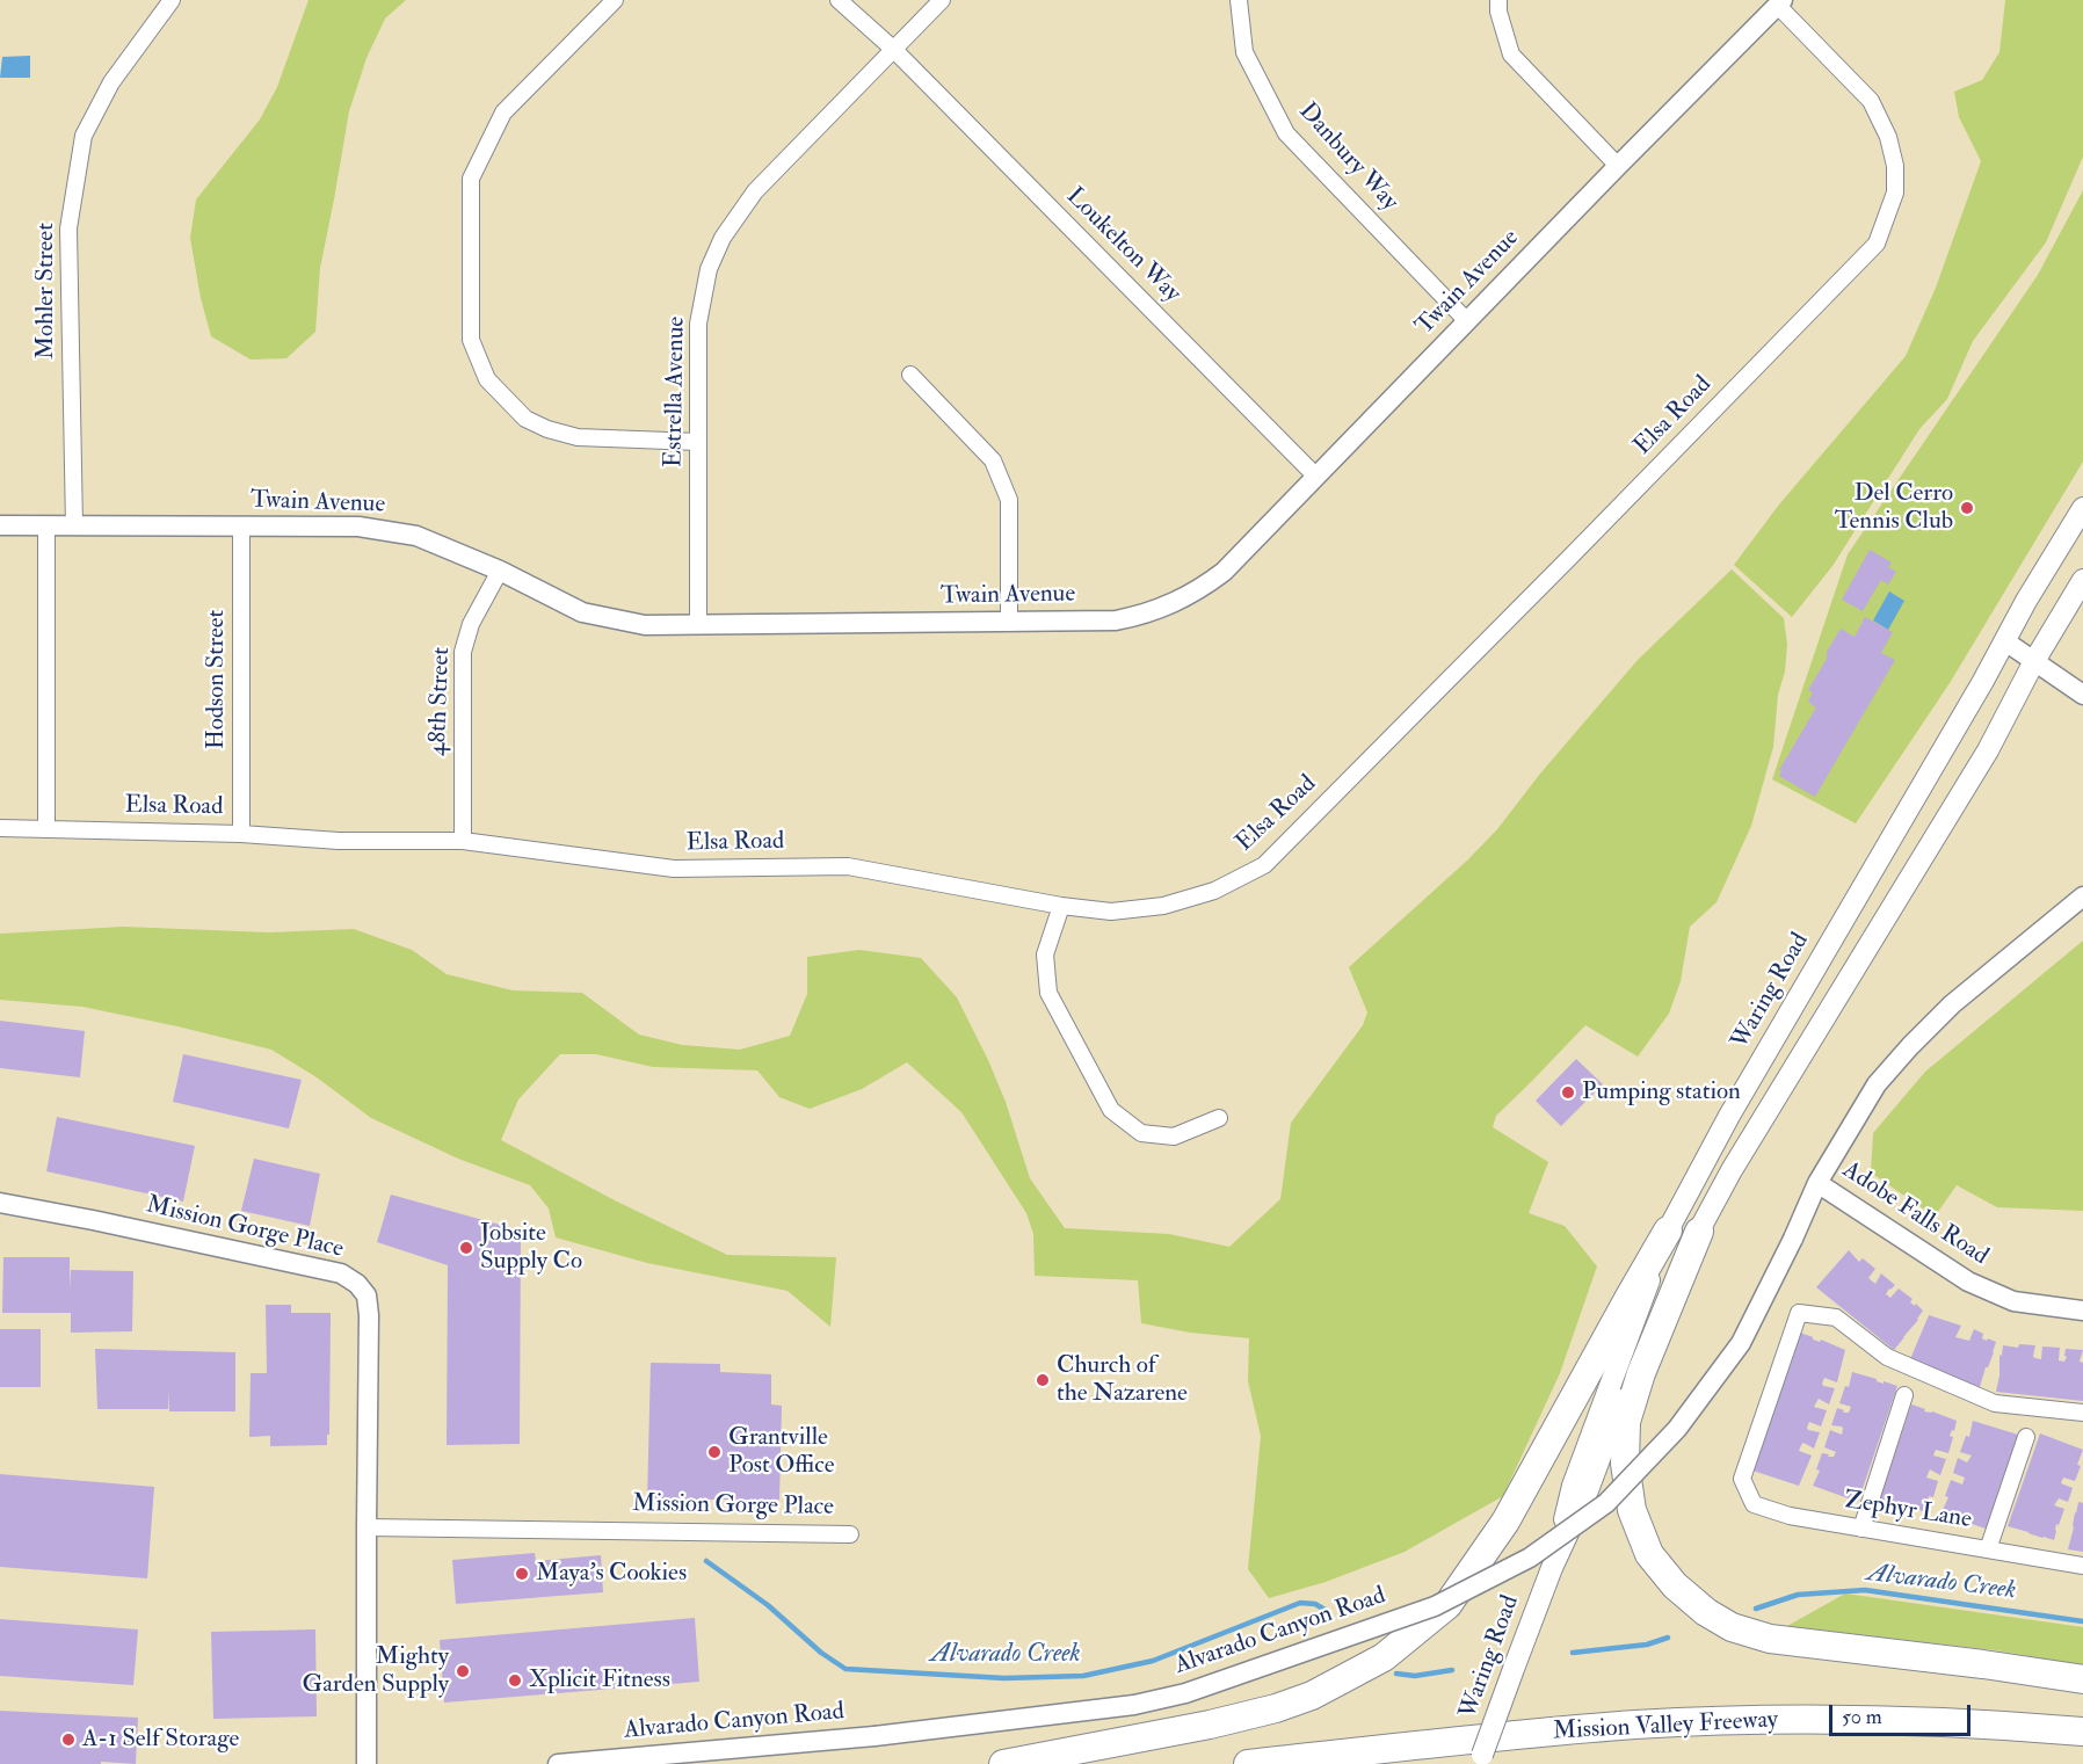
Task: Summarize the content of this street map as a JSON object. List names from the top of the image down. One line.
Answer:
{"streets":{"highway":["Mission Valley Freeway"],"main road":["Waring Road"],"street":["Danbury Way","Loukelton Way","Twain Avenue","Mohler Street","Estrella Avenue","Elsa Road","Hodson Street","48th Street","Adobe Falls Road","Mission Gorge Place","Zephyr Lane","Alvarado Canyon Road"]},"crossings":[["Danbury Way","Twain Avenue"],["Loukelton Way","Twain Avenue"],["Loukelton Way","Estrella Avenue"],["Twain Avenue","Mohler Street"],["Twain Avenue","Estrella Avenue"],["Twain Avenue","Elsa Road"],["Twain Avenue","Hodson Street"],["Twain Avenue","48th Street"],["Elsa Road","Hodson Street"],["Elsa Road","48th Street"],["Adobe Falls Road","Alvarado Canyon Road"]],"water":["Alvarado Creek"],"places":["Del Cerro Tennis Club","Pumping station","Jobsite Supply Co","Church of the Nazarene","Grantville Post Office","Maya’s Cookies","Mighty Garden Supply","Xplicit Fitness","A-1 Self Storage"],"scale_bar":"50 m"}
